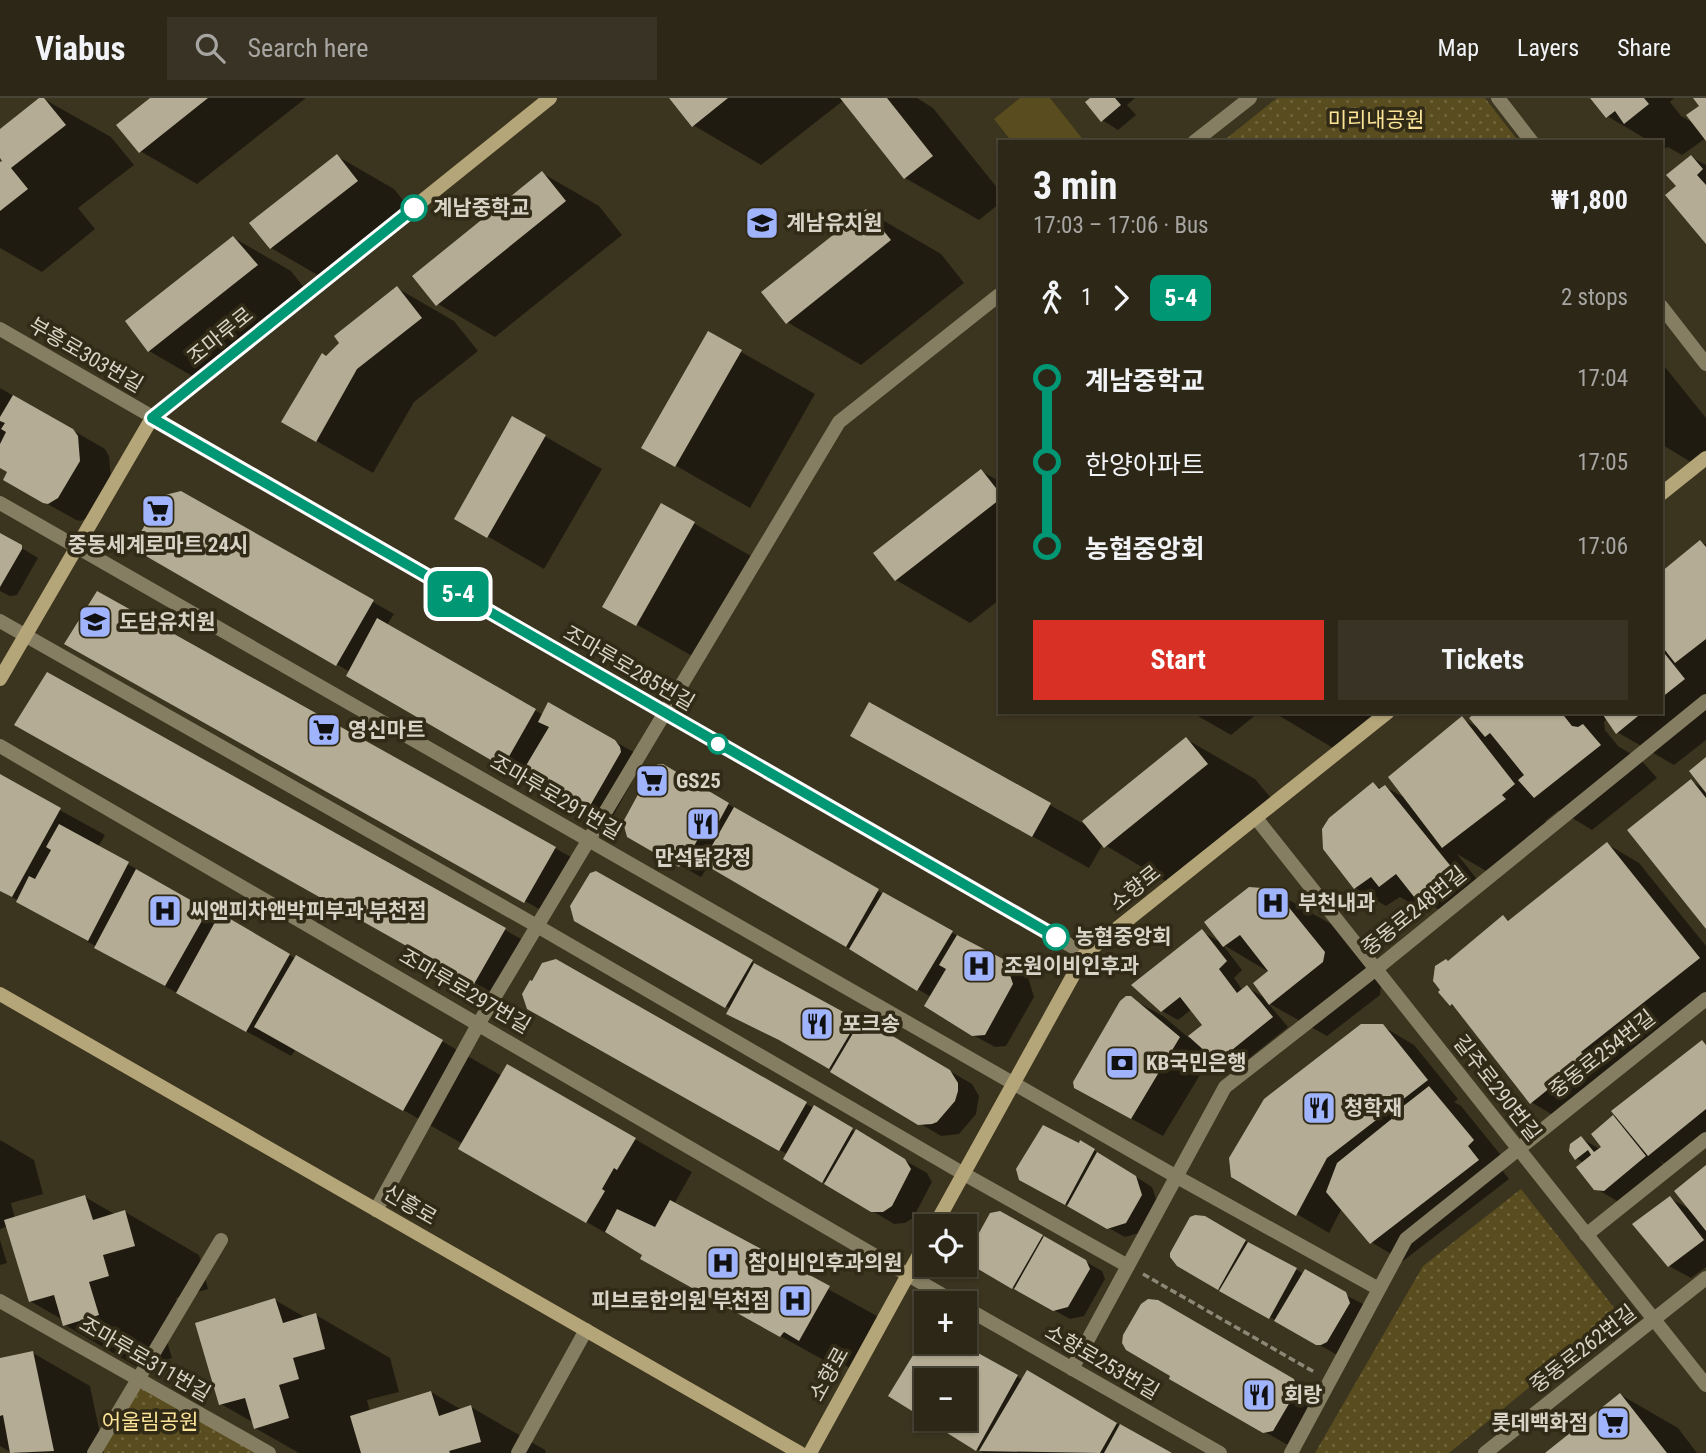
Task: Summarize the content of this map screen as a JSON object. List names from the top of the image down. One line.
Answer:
{"streets":{"street":["조마루로","부흥로303번길","조마루로285번길","조마루로291번길","소향로","중동로248번길","조마루로297번길","중동로254번길","길주로290번길","신흥로","중동로262번길","조마루로311번길","소향로253번길"]},"crossings":[["조마루로","부흥로303번길"],["조마루로","조마루로285번길"],["조마루로","조마루로291번길"],["부흥로303번길","조마루로285번길"],["조마루로285번길","소향로"],["조마루로291번길","소향로"],["소향로","조마루로297번길"],["소향로","길주로290번길"],["중동로248번길","길주로290번길"],["중동로248번길","소향로253번길"],["중동로254번길","길주로290번길"],["길주로290번길","중동로262번길"]],"parks":["미리내공원","어울림공원"],"places":{"other":["계남중학교","농협중앙회"],"school or university":["계남유치원","도담유치원"],"supermarket":["중동세계로마트 24시","영신마트","GS25","롯데백화점"],"restaurant":["만석닭강정","포크송","청학재","회랑"],"hospital":["부천내과","씨앤피차앤박피부과 부천점","조원이비인후과","참이비인후과의원","피브로한의원 부천점"],"bank":["KB국민은행"]},"lines":["bus line 5-4"],"page":{"header":"Viabus","search":"Search here","nav":["Map","Layers","Share"],"on_map":"5-4","heading":["3 min","17:03 – 17:06 · Bus","₩1,800"],"legs":["1","5-4","2 stops"],"list":[{"name":"계남중학교","value":"17:04"},{"name":"한양아파트","value":"17:05"},{"name":"농협중앙회","value":"17:06"}],"buttons":["Start","Tickets"],"map_buttons":["+","−"]}}
